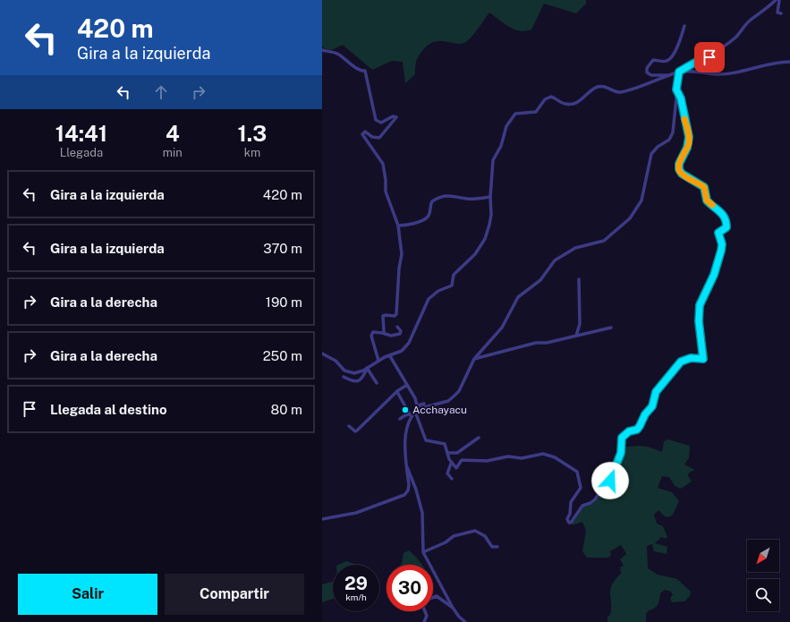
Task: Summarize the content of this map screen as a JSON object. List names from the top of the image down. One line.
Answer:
{"places":["Acchayacu"],"north":"bottom left","page":{"turn":["420 m","Gira a la izquierda"],"eta":["14:41","Llegada","4","min","1.3","km"],"list":[{"name":"Gira a la izquierda","value":"420 m"},{"name":"Gira a la izquierda","value":"370 m"},{"name":"Gira a la derecha","value":"190 m"},{"name":"Gira a la derecha","value":"250 m"},{"name":"Llegada al destino","value":"80 m"}],"speed":"29 km/h","limit":"30","buttons":["Salir","Compartir"]}}
